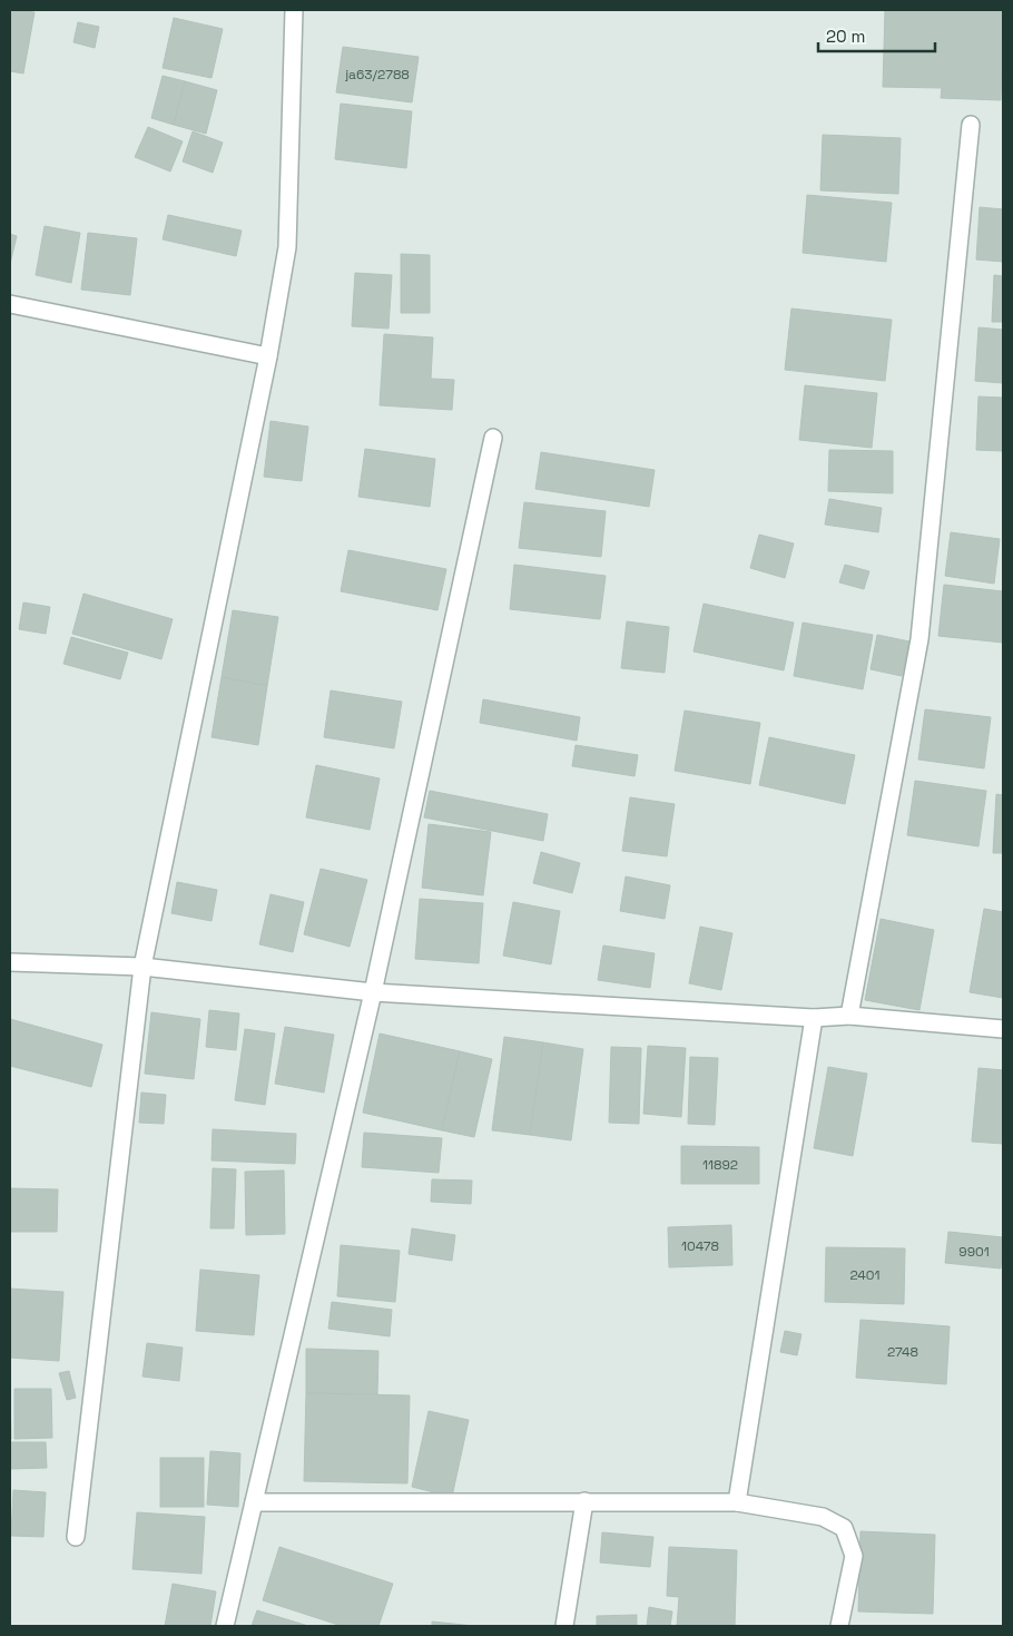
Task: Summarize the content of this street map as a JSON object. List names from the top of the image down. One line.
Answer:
{"house_numbers":["ja63/2788","11892","10478","9901","2401","2748"],"scale_bar":"20 m"}
